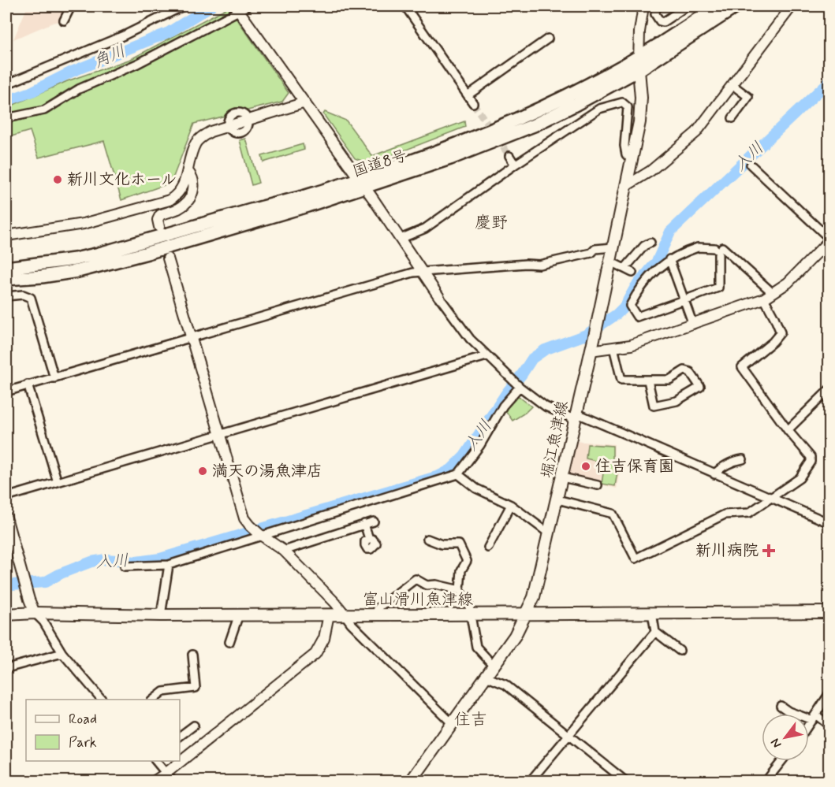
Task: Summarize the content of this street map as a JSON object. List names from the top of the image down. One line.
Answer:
{"streets":{"highway":["国道8号"],"main road":["堀江魚津線","富山滑川魚津線"]},"crossings":[["国道8号","堀江魚津線"],["堀江魚津線","富山滑川魚津線"]],"districts":["慶野","住吉"],"water":["角川","入川"],"places":{"other":["新川文化ホール","住吉保育園","満天の湯魚津店"],"health":["新川病院"]},"legend":["Road","Park"],"north":"bottom left"}
